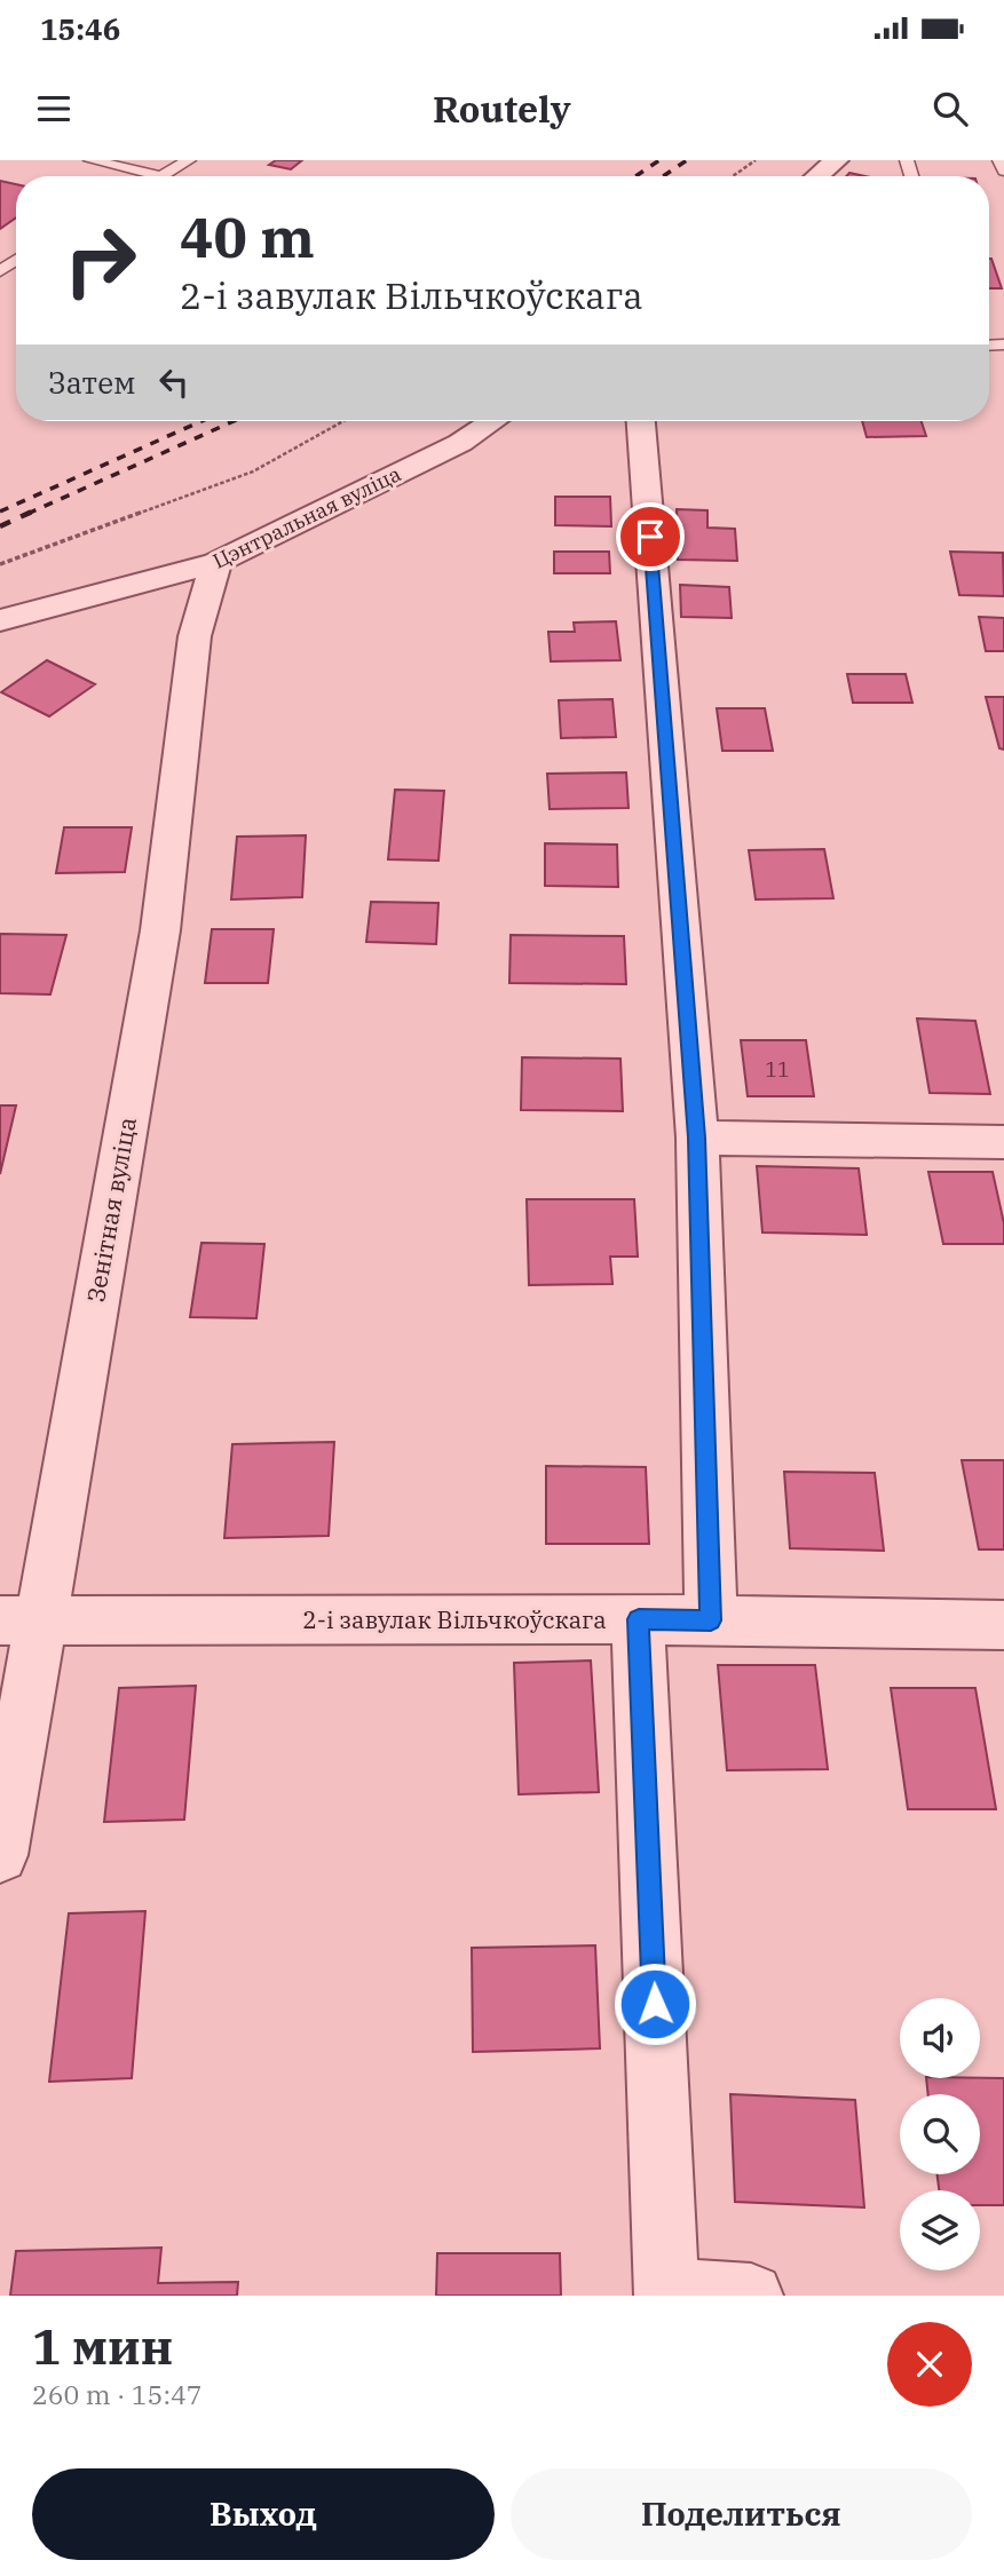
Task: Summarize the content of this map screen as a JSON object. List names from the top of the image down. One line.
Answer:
{"streets":{"street":["Цэнтральная вуліца","Зенітная вуліца","2-і завулак Вільчкоўскага"]},"crossings":[["Цэнтральная вуліца","Зенітная вуліца"],["Зенітная вуліца","2-і завулак Вільчкоўскага"]],"house_numbers":["11"],"page":{"status":"15:46","header":"Routely","turn":["40 m","2-і завулак Вільчкоўскага"],"then":"Затем","heading":["1 мин","260 m · 15:47"],"buttons":["Выход","Поделиться"]}}
